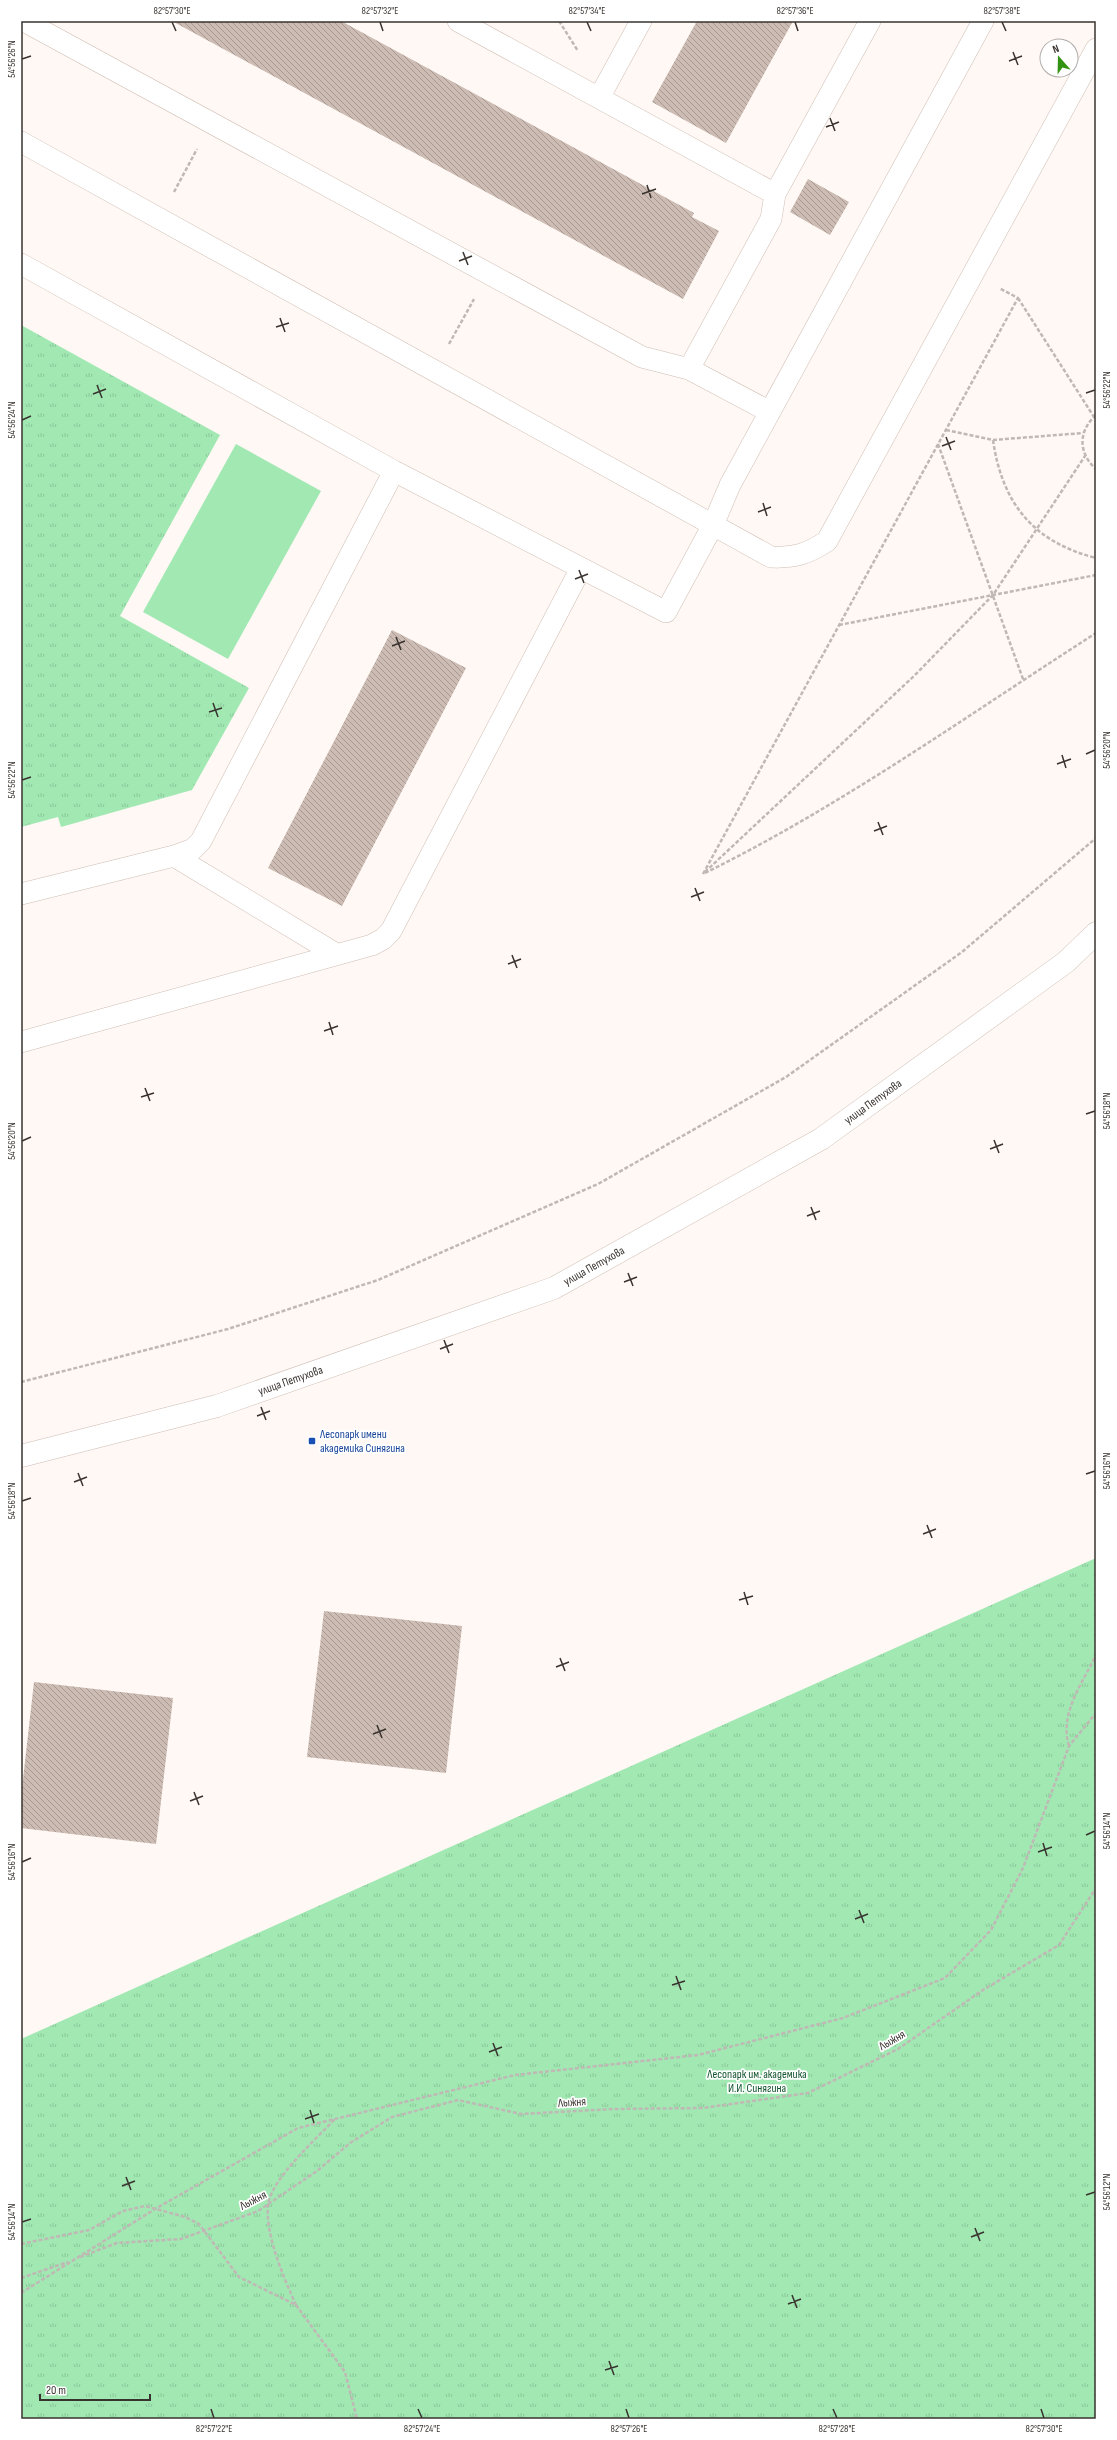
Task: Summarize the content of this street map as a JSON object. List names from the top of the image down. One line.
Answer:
{"streets":{"street":["улица Петухова"],"path":["Лыжня"]},"parks":["Лесопарк им. академика И.И. Синягина"],"places":{"transit":["Лесопарк имени академика Синягина"]},"scale_bar":"20 m","north":"top","coordinates":["82°57'30\"E","82°57'32\"E","82°57'34\"E","82°57'36\"E","82°57'38\"E","54°56'26\"N","54°56'22\"N","54°56'24\"N","54°56'20\"N","54°56'18\"N","54°56'16\"N","54°56'14\"N","54°56'12\"N","82°57'22\"E","82°57'24\"E","82°57'26\"E","82°57'28\"E"]}
